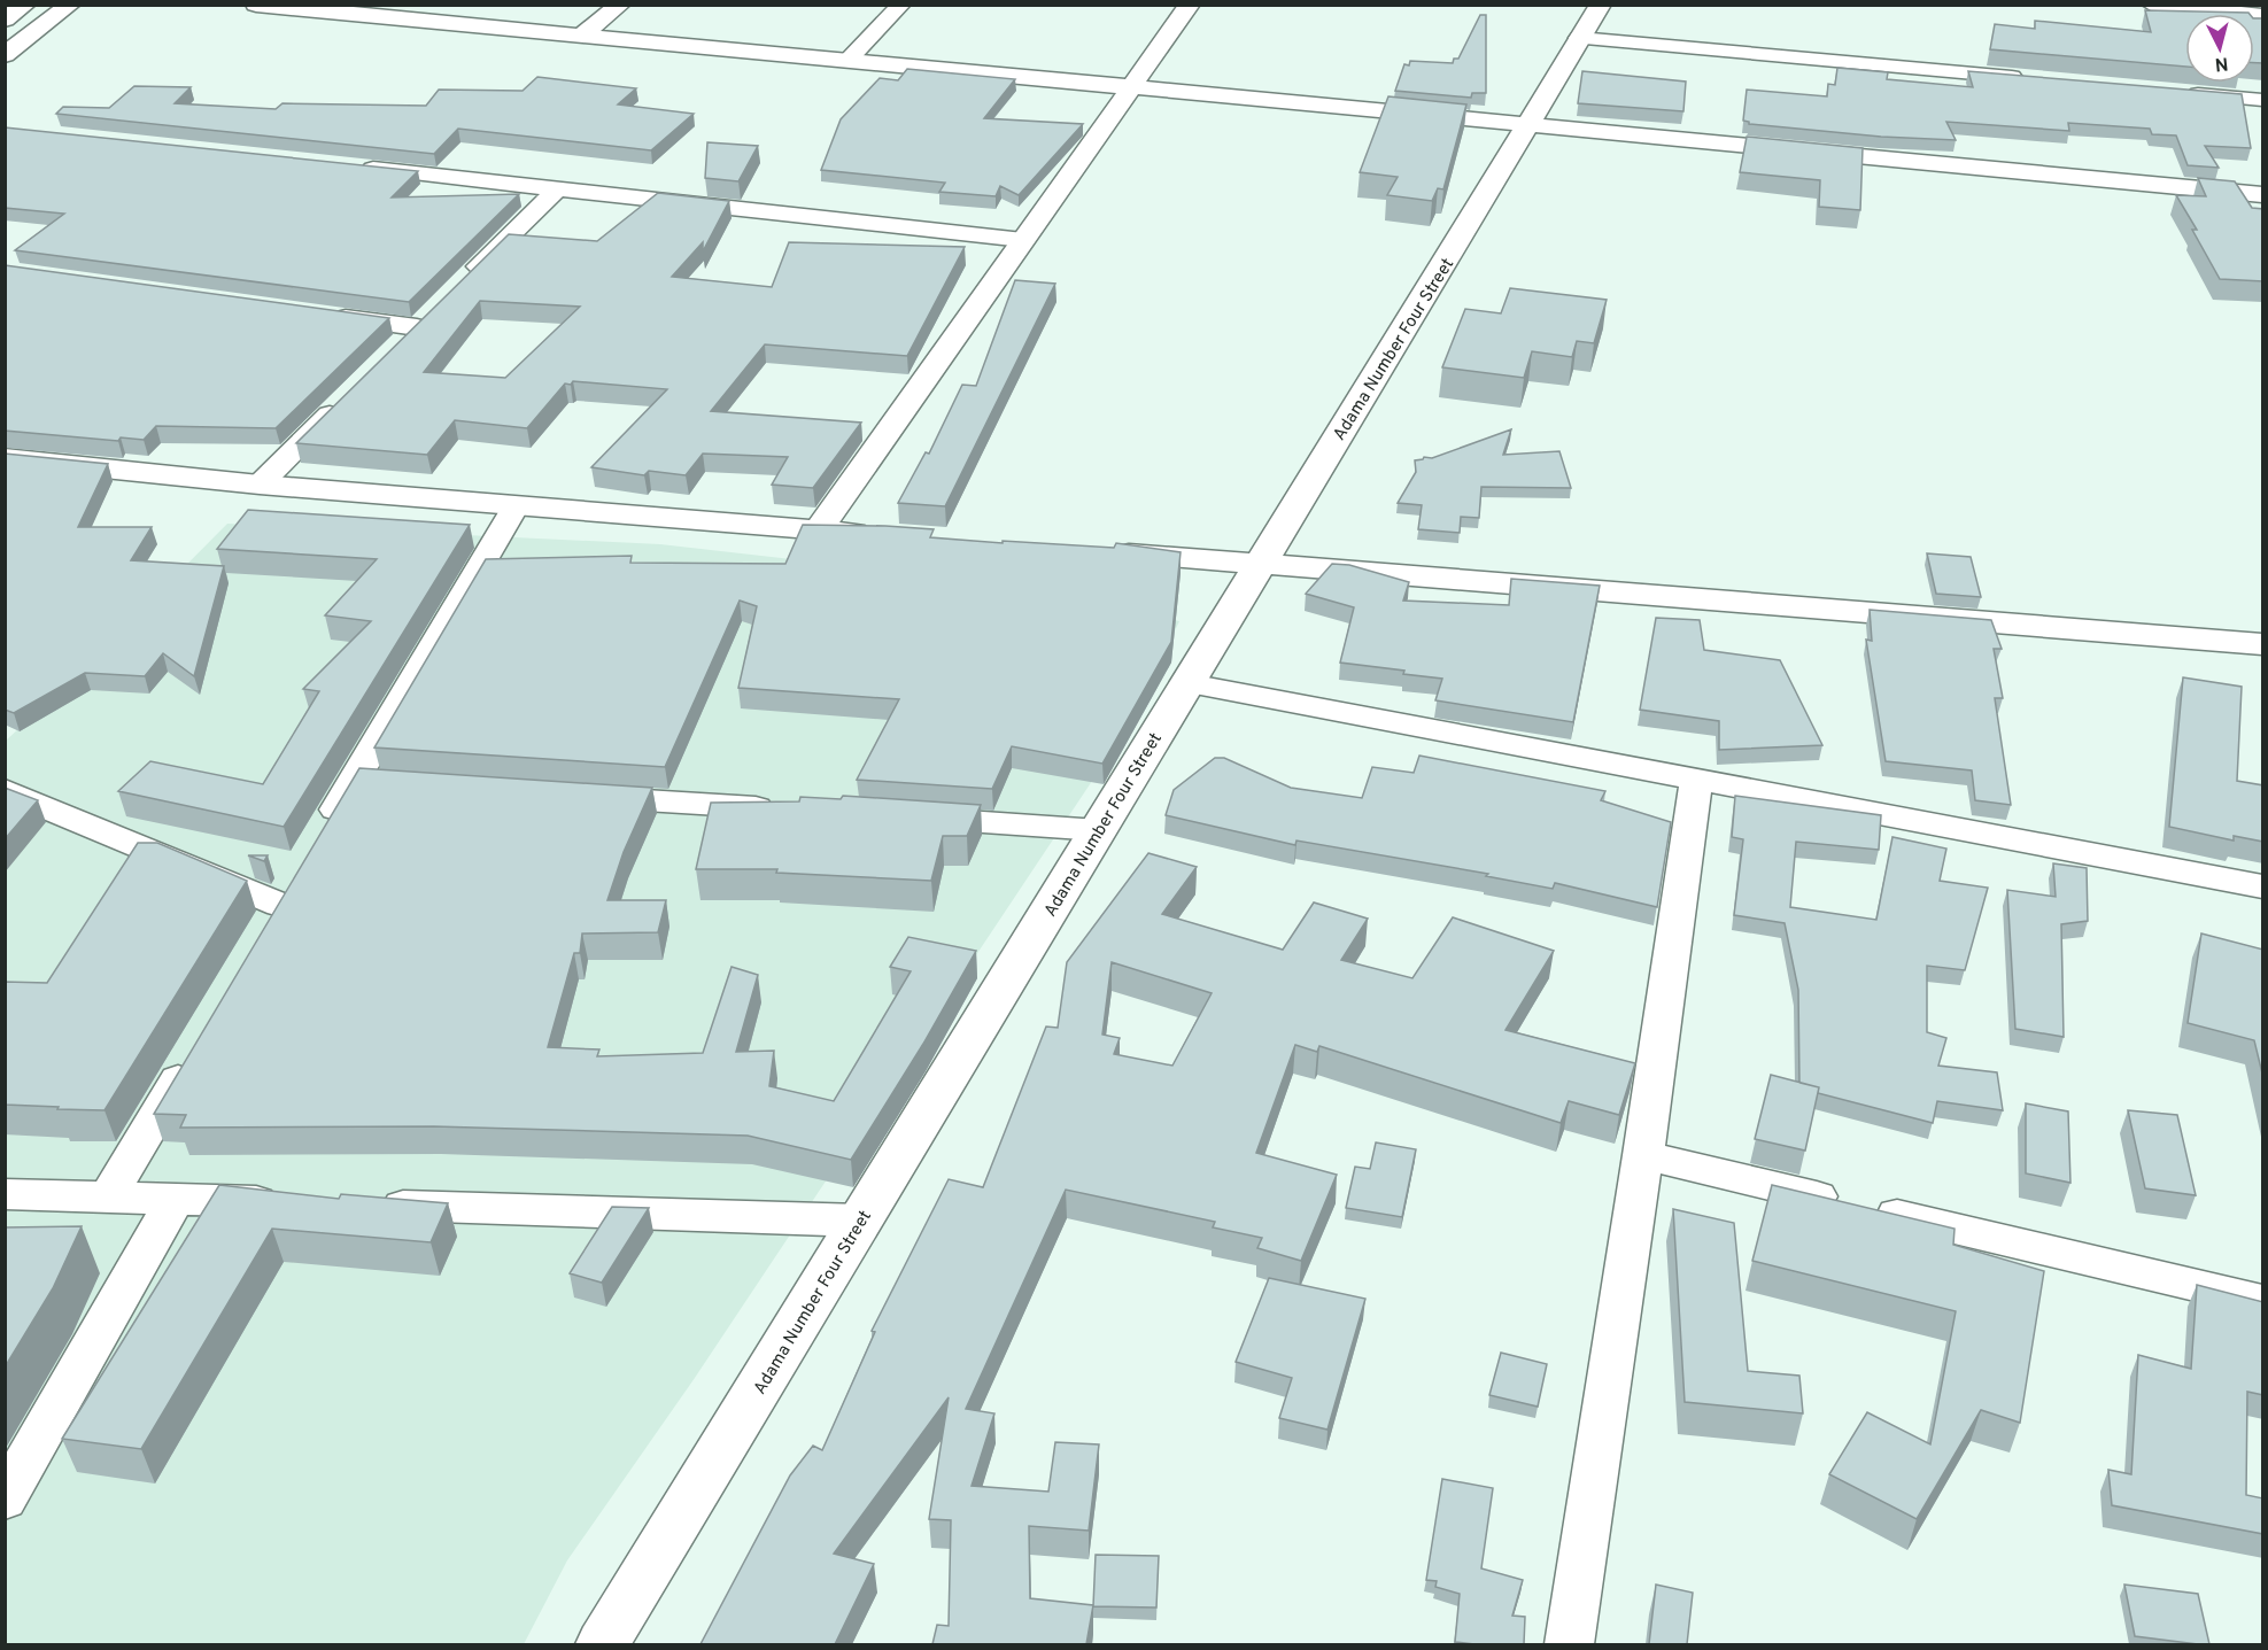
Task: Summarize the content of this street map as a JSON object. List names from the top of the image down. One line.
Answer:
{"streets":{"street":["Adama Number Four Street"]},"north":"bottom"}
